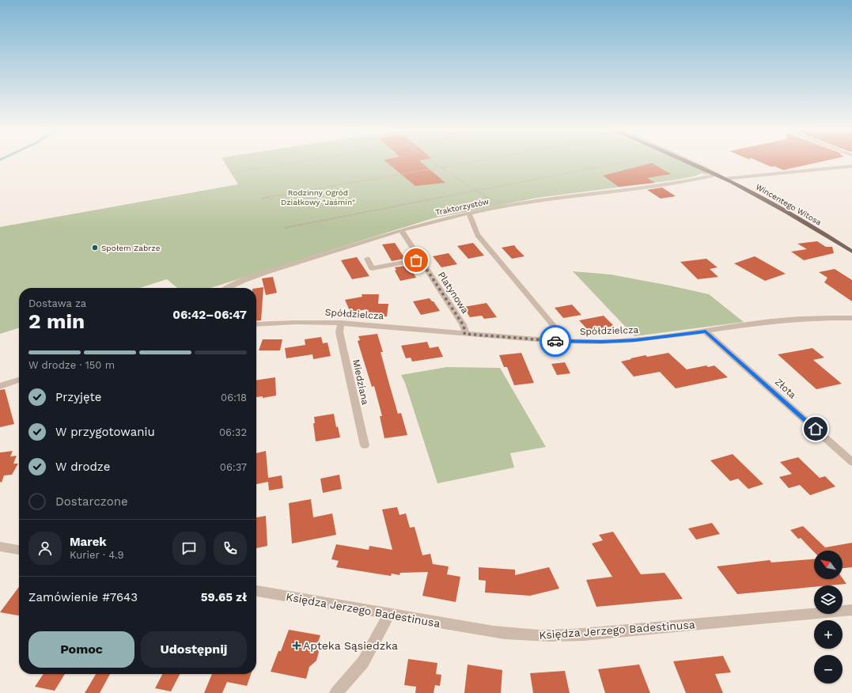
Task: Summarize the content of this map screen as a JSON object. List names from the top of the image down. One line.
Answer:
{"streets":{"main road":["Wincentego Witosa"],"street":["Traktorzystów","Platynowa","Spółdzielcza","Miedziana","Złota","Księdza Jerzego Badestinusa"]},"crossings":[["Wincentego Witosa","Traktorzystów"],["Traktorzystów","Platynowa"],["Platynowa","Spółdzielcza"],["Spółdzielcza","Miedziana"],["Spółdzielcza","Złota"]],"parks":["Rodzinny Ogród Działkowy \"Jaśmin\""],"places":{"other":["Społem Zabrze"],"health":["Apteka Sąsiedzka"]},"north":"top left","page":{"heading":["2 min","Dostawa za","06:42–06:47"],"panel":["Marek","Kurier · 4.9","Zamówienie #7643","59.65 zł"],"bar":"W drodze · 150 m","list":[["Przyjęte","06:18"],["W przygotowaniu","06:32"],["W drodze","06:37"],"Dostarczone"],"map_buttons":["+","−"],"buttons":["Pomoc","Udostępnij"]}}
